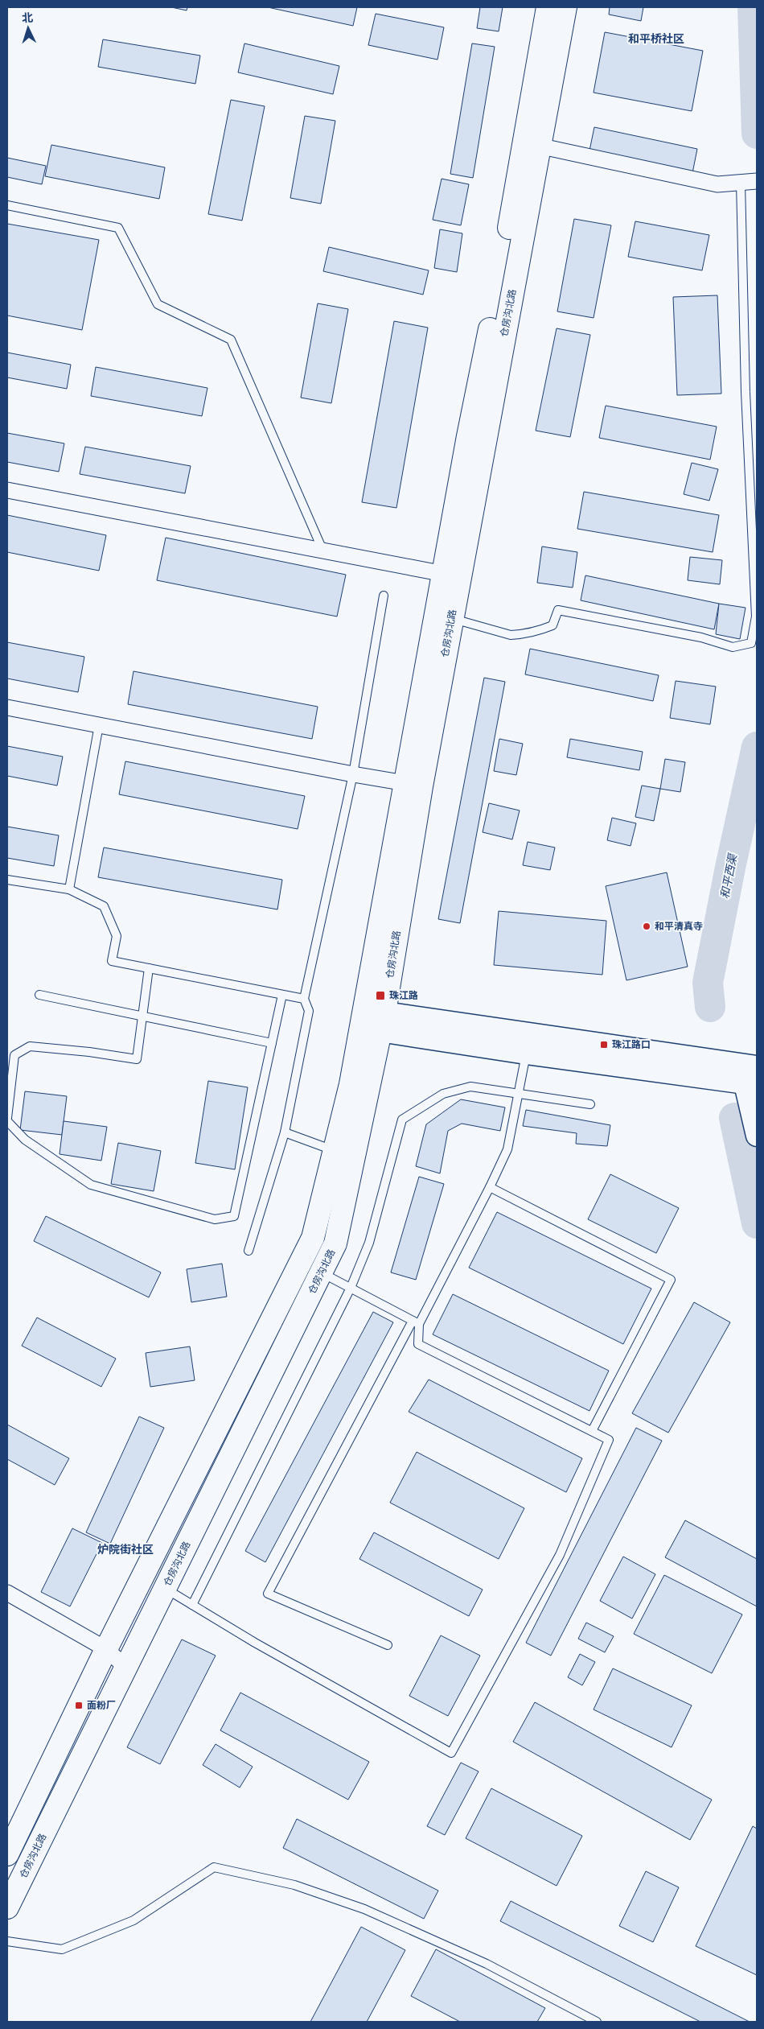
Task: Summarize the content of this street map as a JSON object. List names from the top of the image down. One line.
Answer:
{"streets":{"main road":["仓房沟北路"]},"districts":["和平桥社区","炉院街社区"],"water":["和平西渠"],"places":{"other":["和平清真寺"],"transit":["珠江路","珠江路口","面粉厂"]},"north":"top"}
